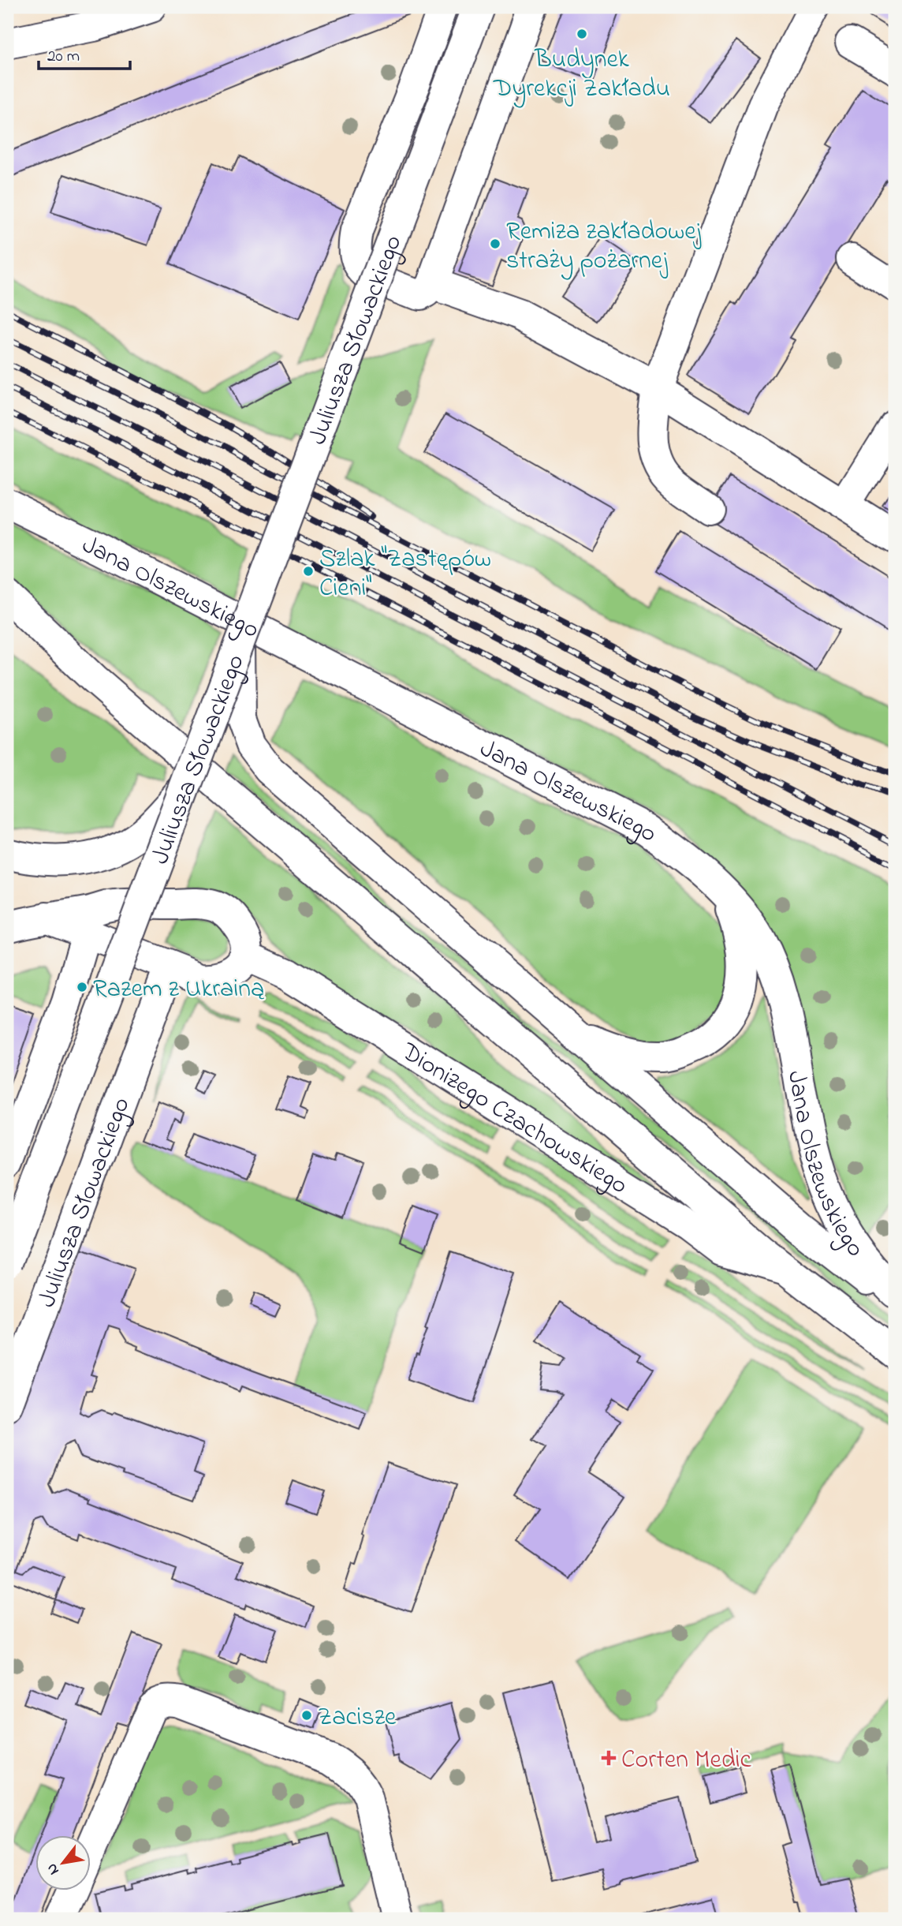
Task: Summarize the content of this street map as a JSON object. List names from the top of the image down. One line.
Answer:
{"streets":{"main road":["Juliusza Słowackiego","Jana Olszewskiego","Dionizego Czachowskiego"]},"places":{"other":["Budynek Dyrekcji Zakładu","Remiza zakładowej straży pożarnej","Szlak \"Zastępów Cieni\"","Razem z Ukrainą","Zacisze"],"health":["Corten Medic"]},"scale_bar":"20 m","north":"bottom left"}
